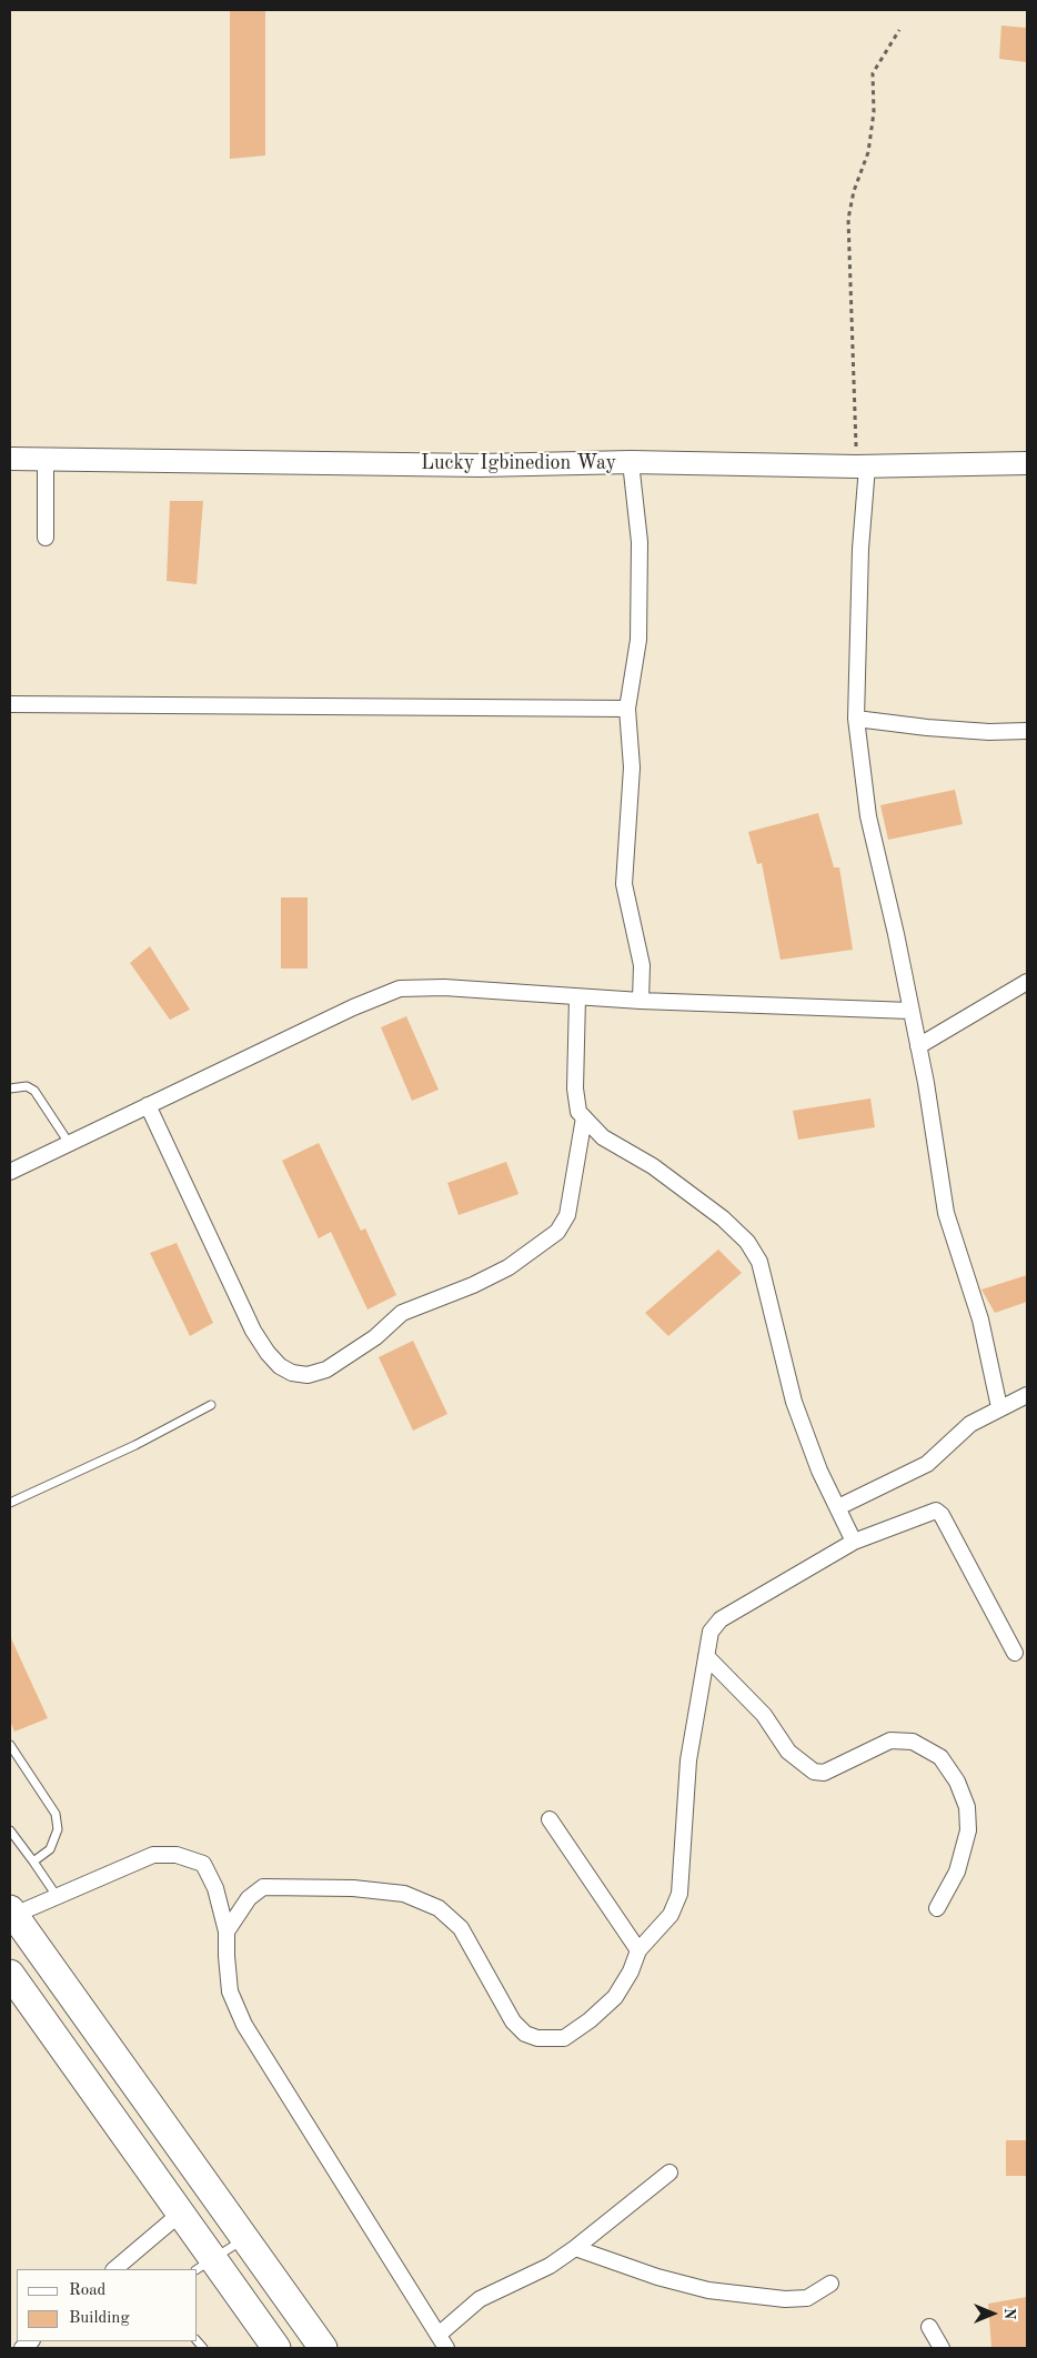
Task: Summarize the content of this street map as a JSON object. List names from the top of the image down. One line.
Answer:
{"streets":{"street":["Lucky Igbinedion Way"]},"legend":["Road","Building"],"north":"right"}
